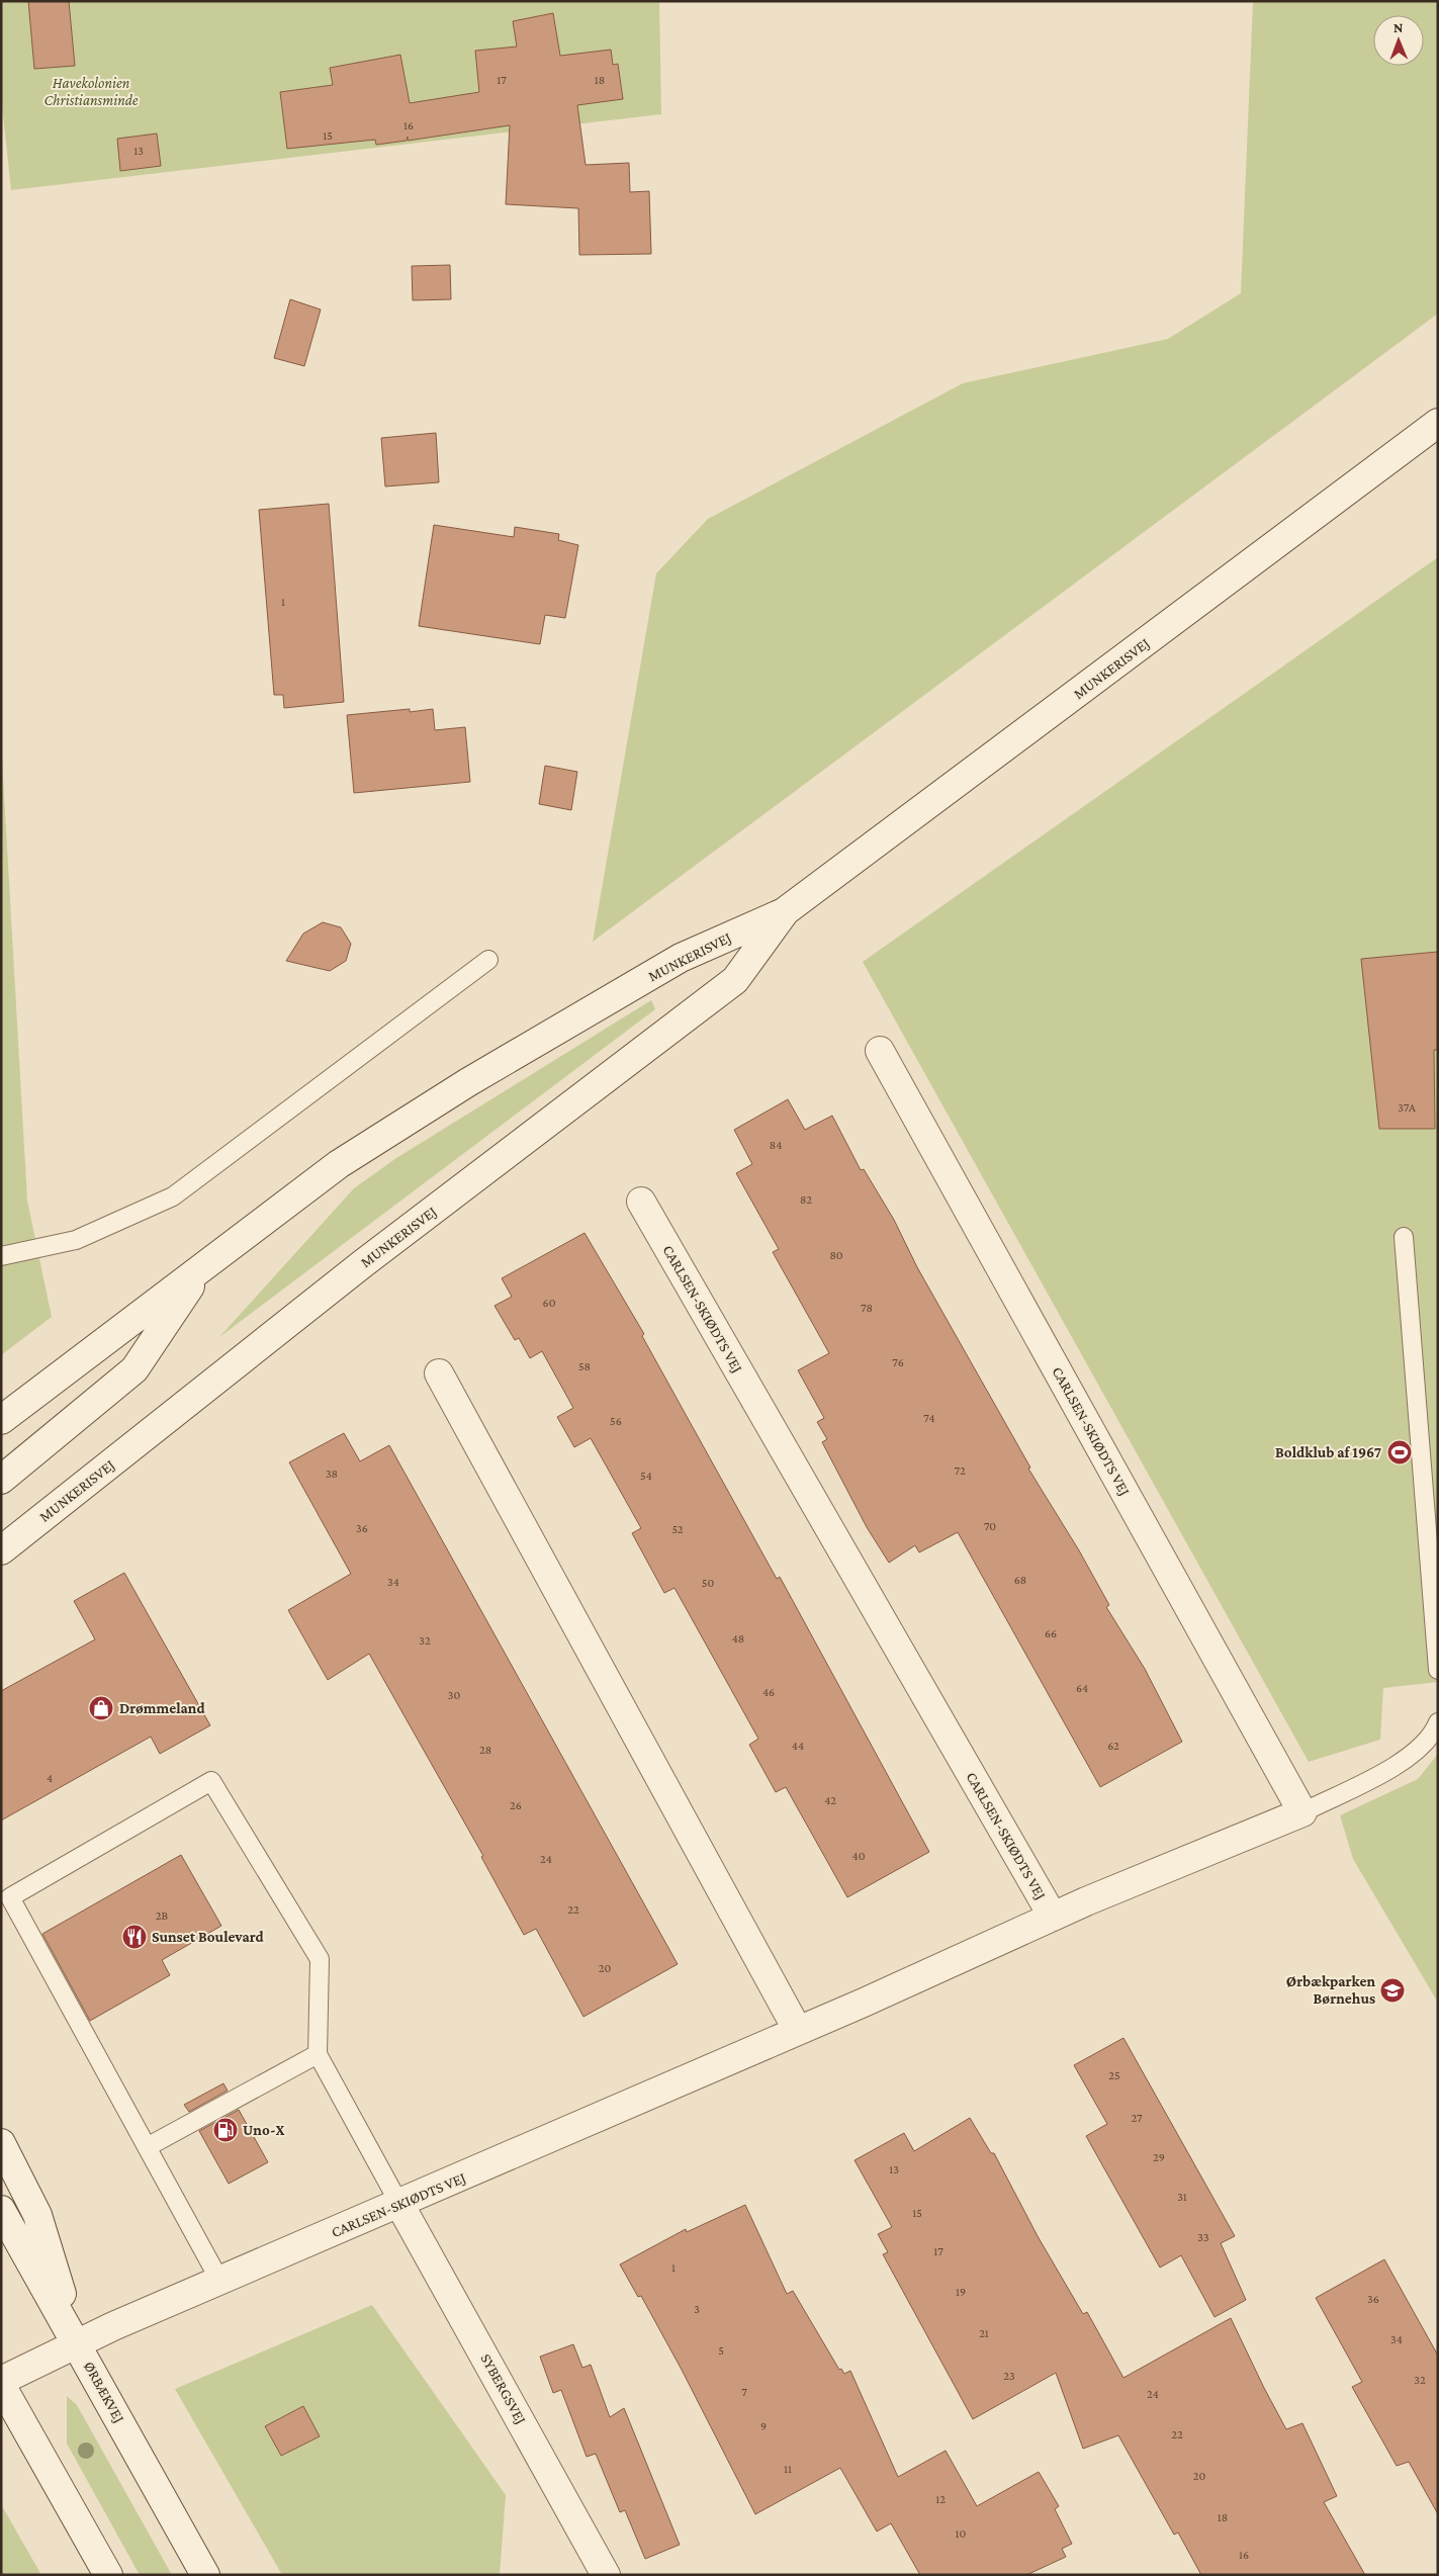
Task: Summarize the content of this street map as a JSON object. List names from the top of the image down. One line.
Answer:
{"streets":{"street":["MUNKERISVEJ","CARLSEN-SKIØDTS VEJ","SYBERGSVEJ","ØRBÆKVEJ"]},"crossings":[["CARLSEN-SKIØDTS VEJ","SYBERGSVEJ"],["CARLSEN-SKIØDTS VEJ","ØRBÆKVEJ"]],"parks":["Havekolonien Christiansminde"],"places":{"sports":["Boldklub af 1967"],"shop":["Drømmeland"],"restaurant":["Sunset Boulevard"],"school or university":["Ørbækparken Børnehus"],"fuel station":["Uno-X"]},"house_numbers":["17","18","16","15","13","1","37A","84","82","80","60","78","76","58","74","56","72","38","54","70","36","52","68","34","50","66","48","32","64","46","30","44","62","28","4","42","26","40","24","22","2B","20","25","27","29","13","31","15","33","17","1","19","36","3","21","34","5","23","32","7","24","9","22","11","20","12","18","10","16"],"north":"top"}
